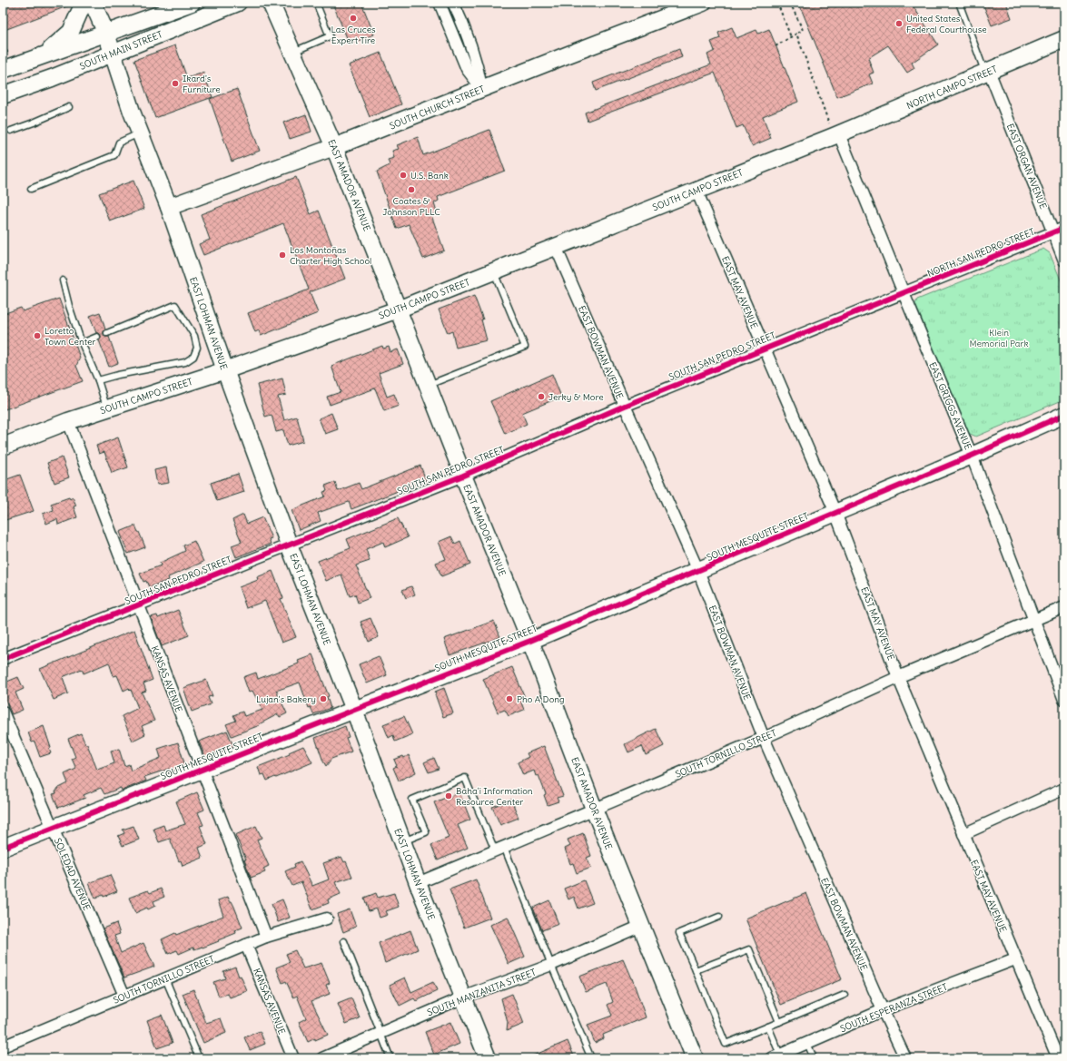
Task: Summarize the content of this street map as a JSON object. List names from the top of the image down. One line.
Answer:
{"streets":{"street":["SOUTH MAIN STREET","NORTH CAMPO STREET","SOUTH CHURCH STREET","EAST ORGAN AVENUE","EAST AMADOR AVENUE","SOUTH CAMPO STREET","NORTH SAN PEDRO STREET","EAST MAY AVENUE","EAST LOHMAN AVENUE","EAST BOWMAN AVENUE","SOUTH SAN PEDRO STREET","EAST GRIGGS AVENUE","SOUTH MESQUITE STREET","KANSAS AVENUE","SOUTH TORNILLO STREET","SOLEDAD AVENUE","SOUTH MANZANITA STREET","SOUTH ESPERANZA STREET"]},"crossings":[["SOUTH MAIN STREET","EAST LOHMAN AVENUE"],["NORTH CAMPO STREET","EAST ORGAN AVENUE"],["NORTH CAMPO STREET","SOUTH CAMPO STREET"],["NORTH CAMPO STREET","EAST GRIGGS AVENUE"],["SOUTH CHURCH STREET","EAST AMADOR AVENUE"],["SOUTH CHURCH STREET","EAST LOHMAN AVENUE"],["EAST ORGAN AVENUE","NORTH SAN PEDRO STREET"],["EAST AMADOR AVENUE","SOUTH CAMPO STREET"],["EAST AMADOR AVENUE","SOUTH SAN PEDRO STREET"],["EAST AMADOR AVENUE","SOUTH MESQUITE STREET"],["EAST AMADOR AVENUE","SOUTH TORNILLO STREET"],["EAST AMADOR AVENUE","SOUTH MANZANITA STREET"],["SOUTH CAMPO STREET","EAST MAY AVENUE"],["SOUTH CAMPO STREET","EAST LOHMAN AVENUE"],["SOUTH CAMPO STREET","EAST BOWMAN AVENUE"],["SOUTH CAMPO STREET","EAST GRIGGS AVENUE"],["SOUTH CAMPO STREET","KANSAS AVENUE"],["NORTH SAN PEDRO STREET","SOUTH SAN PEDRO STREET"],["NORTH SAN PEDRO STREET","EAST GRIGGS AVENUE"],["EAST MAY AVENUE","SOUTH SAN PEDRO STREET"],["EAST MAY AVENUE","SOUTH MESQUITE STREET"],["EAST MAY AVENUE","SOUTH TORNILLO STREET"],["EAST MAY AVENUE","SOUTH ESPERANZA STREET"],["EAST LOHMAN AVENUE","SOUTH SAN PEDRO STREET"],["EAST LOHMAN AVENUE","SOUTH MESQUITE STREET"],["EAST LOHMAN AVENUE","SOUTH TORNILLO STREET"],["EAST LOHMAN AVENUE","SOUTH MANZANITA STREET"],["EAST BOWMAN AVENUE","SOUTH SAN PEDRO STREET"],["EAST BOWMAN AVENUE","SOUTH MESQUITE STREET"],["EAST BOWMAN AVENUE","SOUTH TORNILLO STREET"],["EAST BOWMAN AVENUE","SOUTH ESPERANZA STREET"],["SOUTH SAN PEDRO STREET","EAST GRIGGS AVENUE"],["SOUTH SAN PEDRO STREET","KANSAS AVENUE"],["EAST GRIGGS AVENUE","SOUTH MESQUITE STREET"],["EAST GRIGGS AVENUE","SOUTH TORNILLO STREET"],["SOUTH MESQUITE STREET","KANSAS AVENUE"],["SOUTH MESQUITE STREET","SOLEDAD AVENUE"],["KANSAS AVENUE","SOUTH TORNILLO STREET"],["SOUTH TORNILLO STREET","SOLEDAD AVENUE"]],"parks":["Klein Memorial Park"],"places":["Las Cruces Expert Tire","United States Federal Courthouse","Ikard's Furniture","U.S. Bank","Coates & Johnson PLLC","Los Montoñas Charter High School","Loretto Town Center","Jerky & More","Lujan's Bakery","Pho A Dong","Baha'i Information Resource Center"]}
